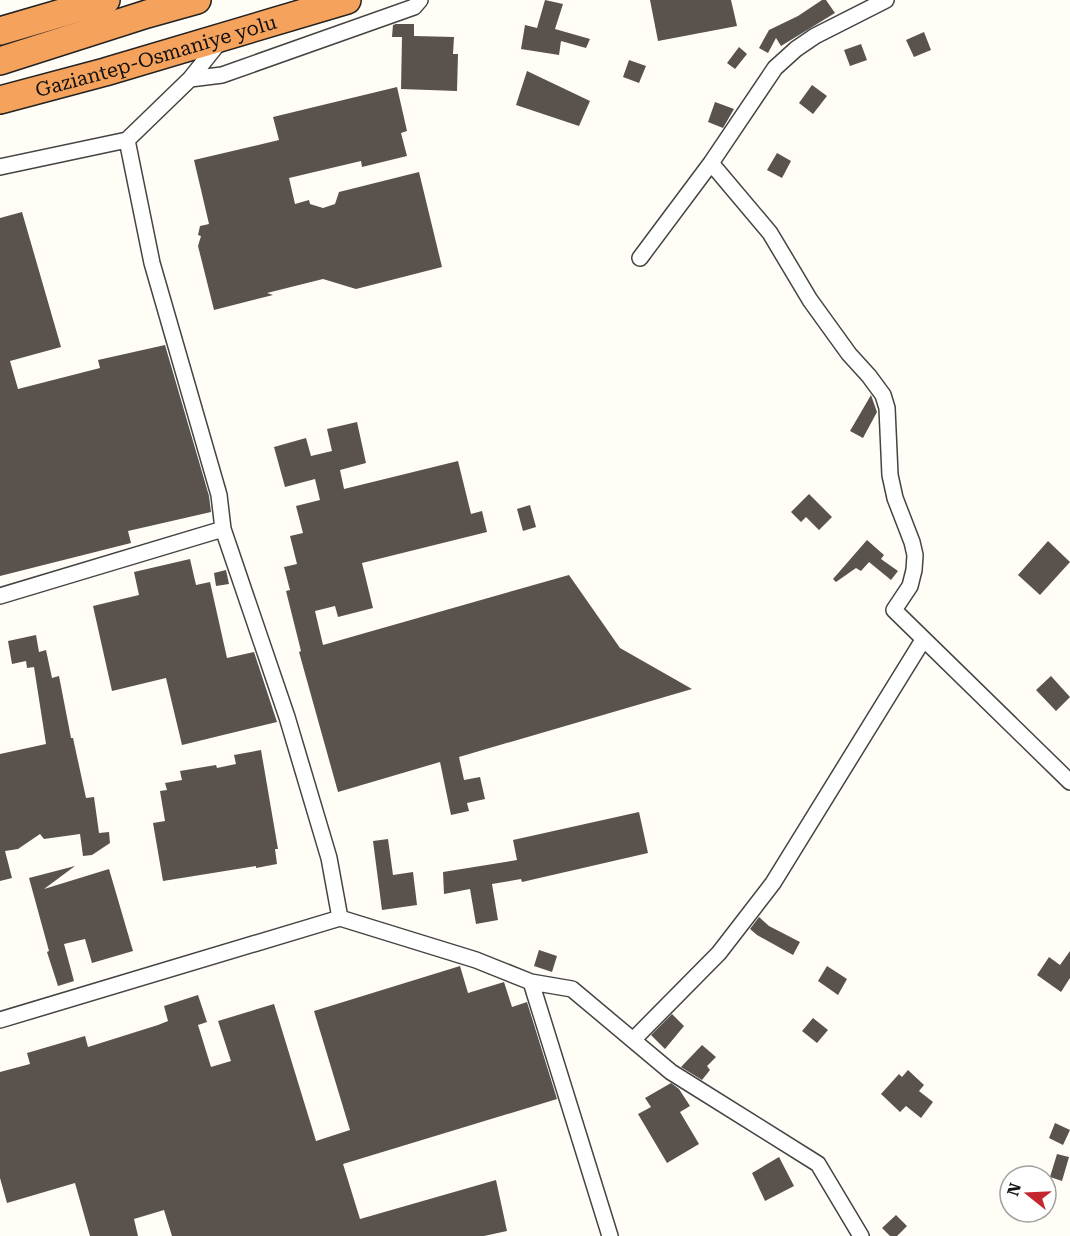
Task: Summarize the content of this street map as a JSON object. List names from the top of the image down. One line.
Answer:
{"streets":{"highway":["Gaziantep-Osmaniye yolu"]},"north":"left"}
